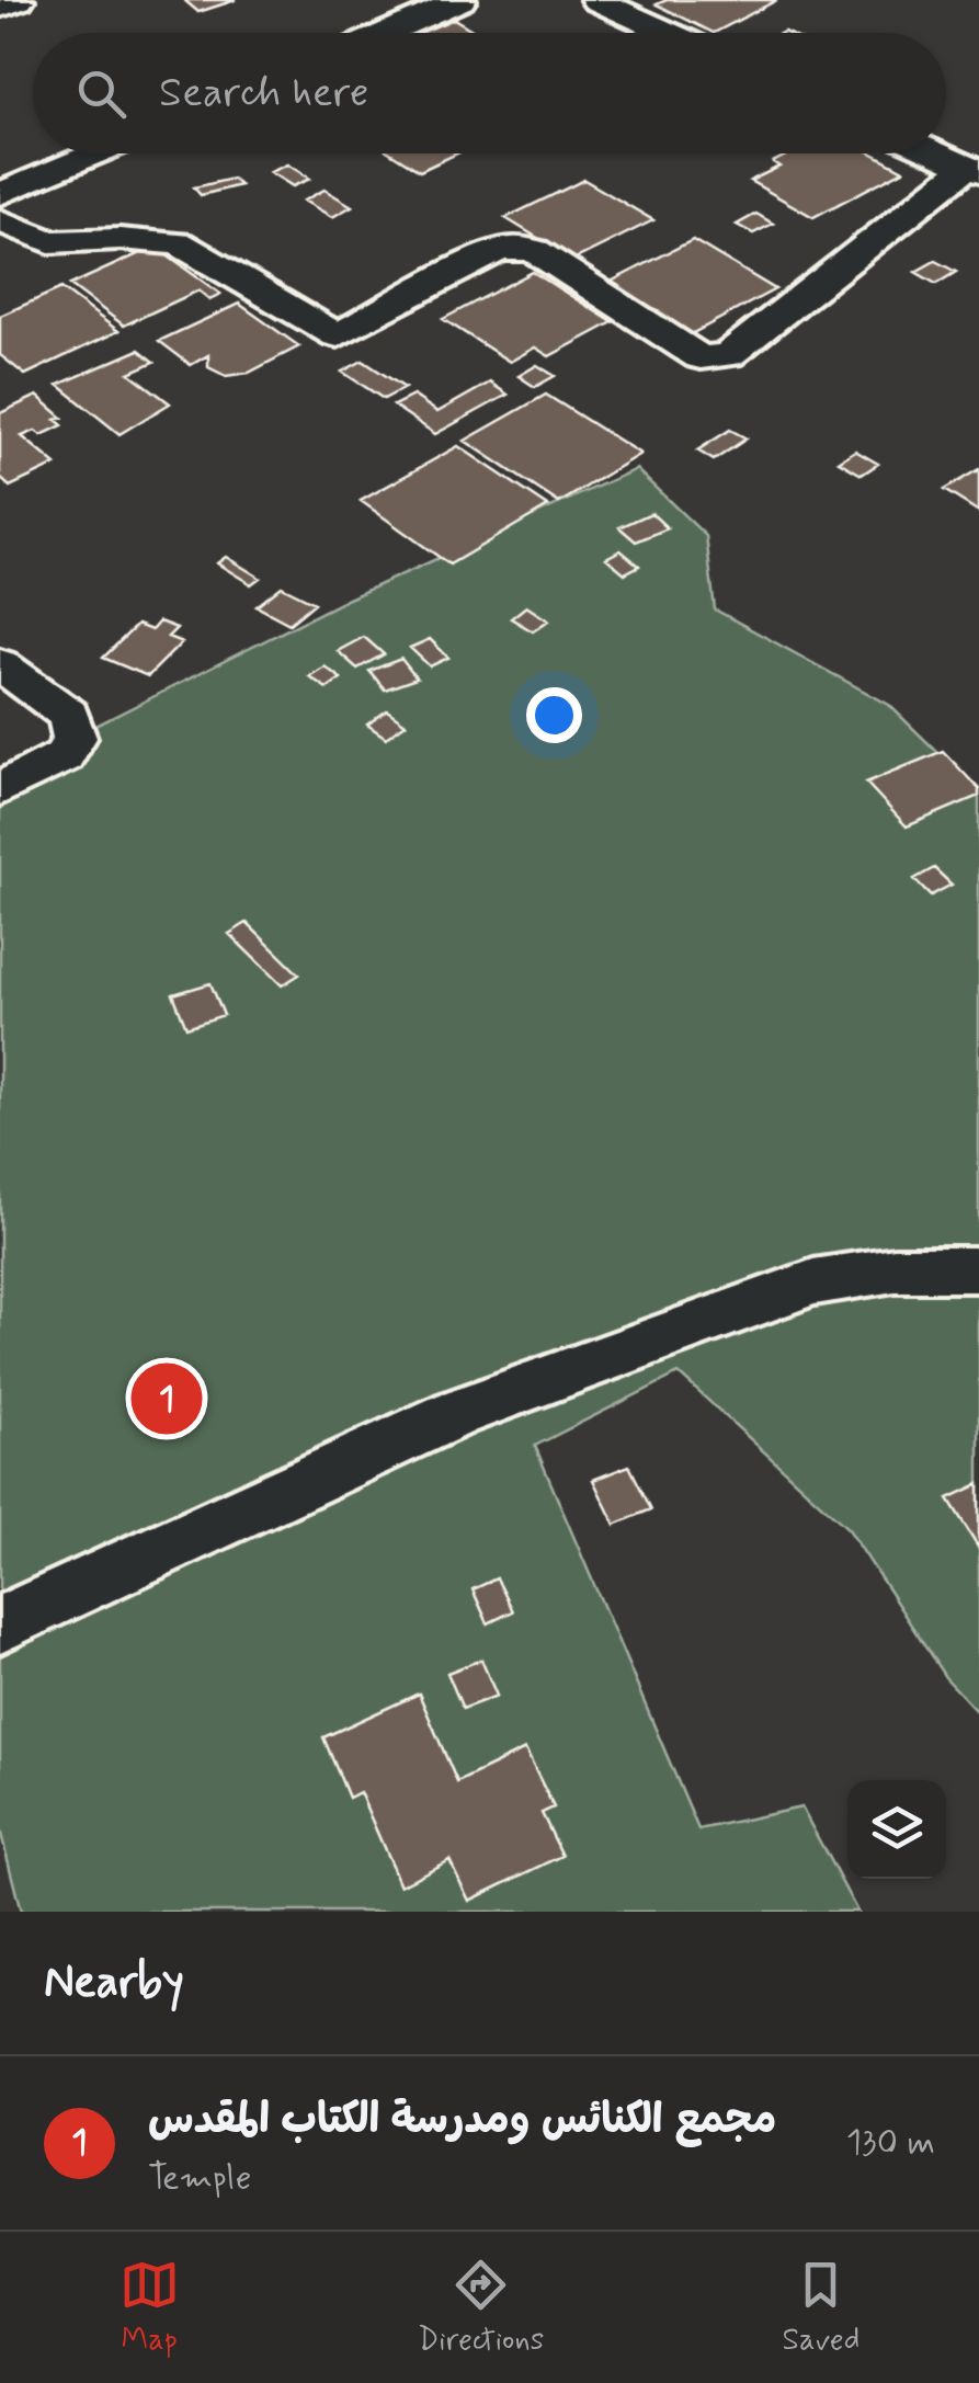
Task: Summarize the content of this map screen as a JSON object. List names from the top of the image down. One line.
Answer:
{"page":{"search":"Search here","pins":"1","heading":"Nearby","list":[{"mark":"1","name":"مجمع الكنائس ومدرسة الكتاب المقدس","note":"Temple","value":"130 m"}],"nav":["Map","Directions","Saved"]}}
